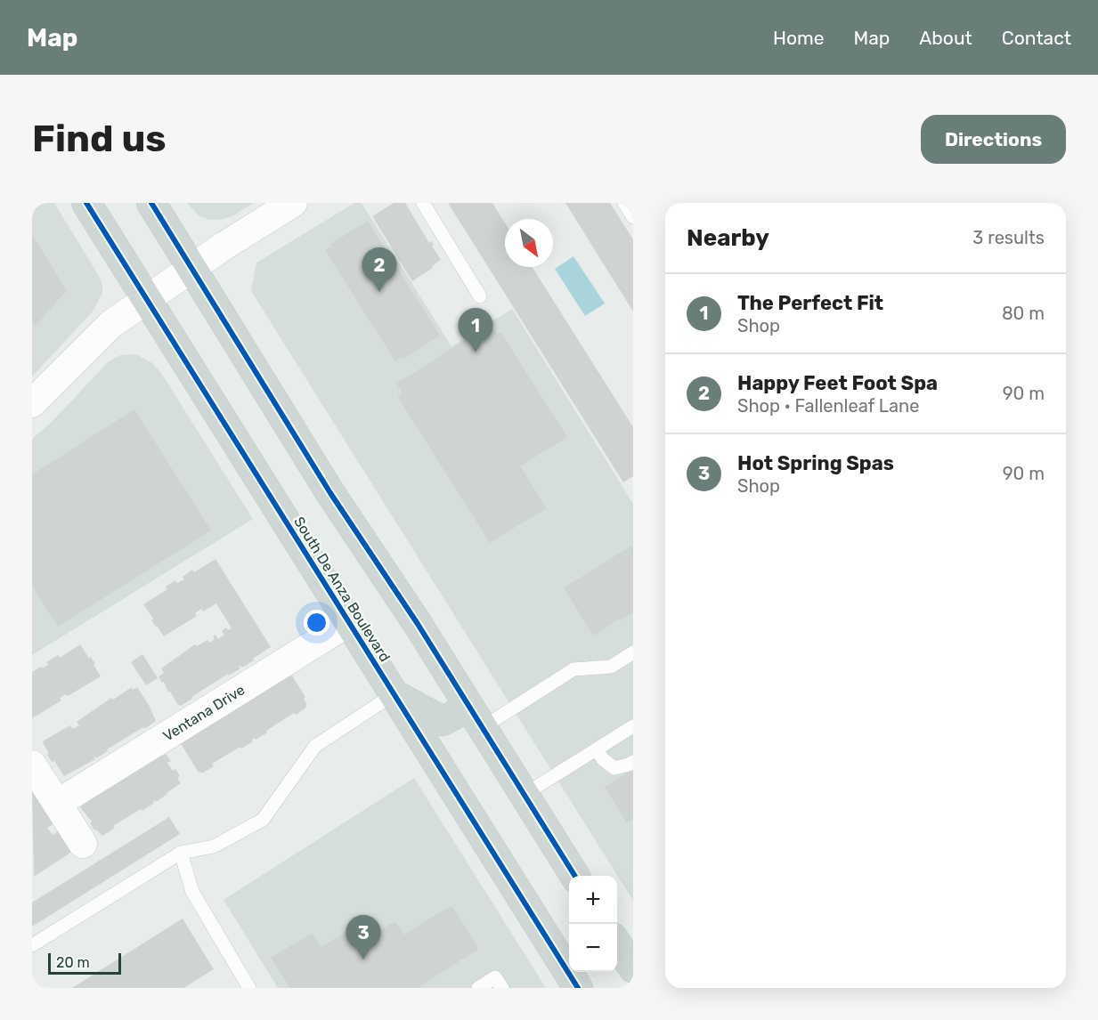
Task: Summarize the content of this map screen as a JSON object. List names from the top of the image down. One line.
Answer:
{"streets":{"main road":["South De Anza Boulevard"],"street":["Ventana Drive"]},"crossings":[["South De Anza Boulevard","Ventana Drive"]],"scale_bar":"20 m","north":"bottom right","page":{"header":"Map","nav":["Home","Map","About","Contact"],"buttons":"Directions","title":"Find us","heading":["Nearby","3 results"],"pins":["2","1","3"],"list":[{"mark":"1","name":"The Perfect Fit","note":"Shop","value":"80 m"},{"mark":"2","name":"Happy Feet Foot Spa","note":"Shop · Fallenleaf Lane","value":"90 m"},{"mark":"3","name":"Hot Spring Spas","note":"Shop","value":"90 m"}],"map_buttons":["+","−"],"scale":"20 m"}}
